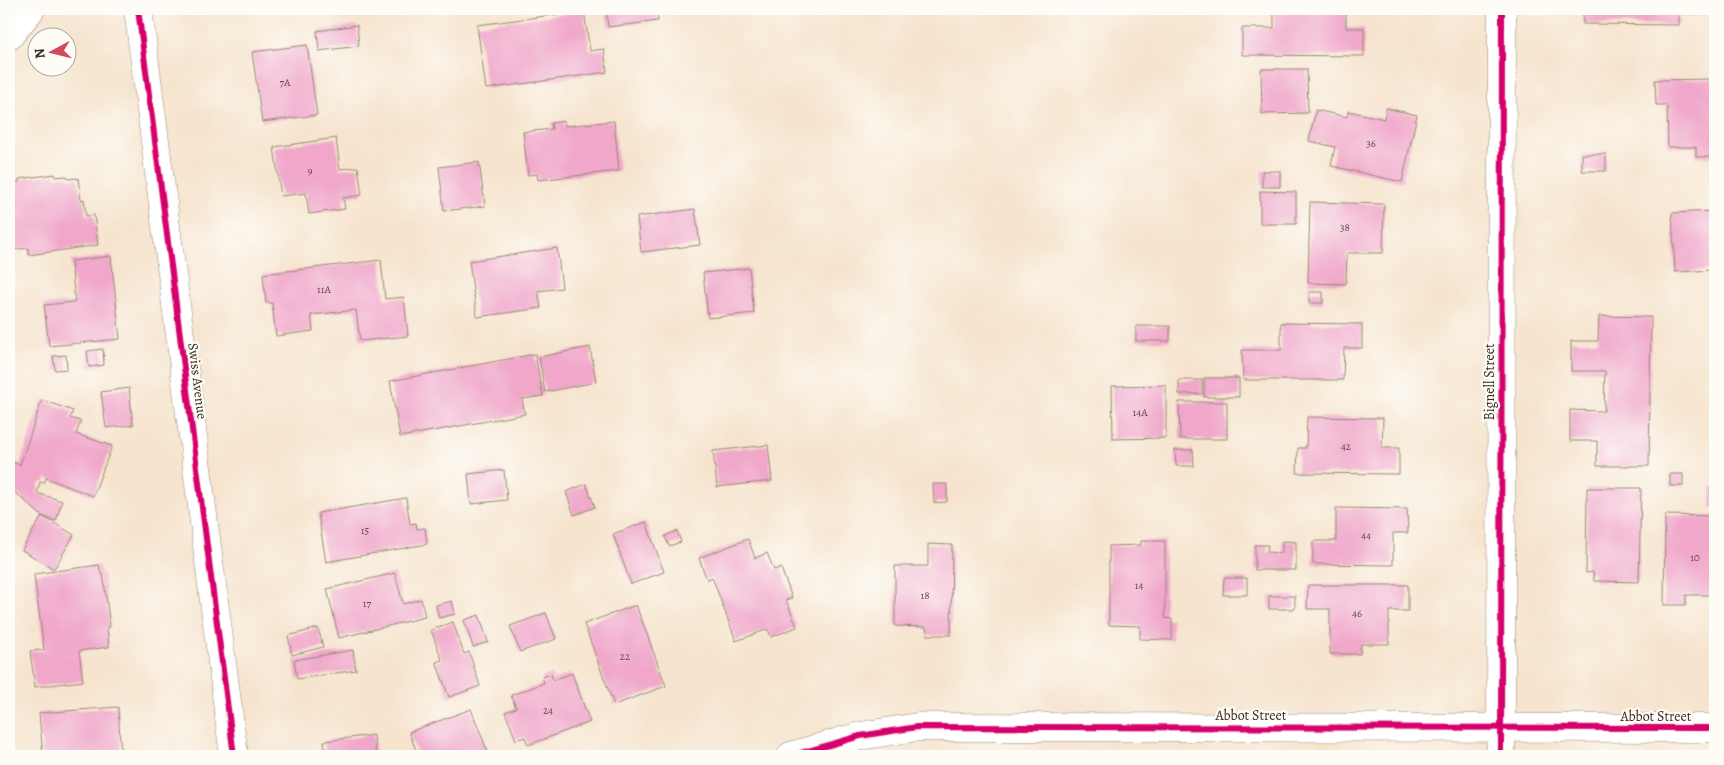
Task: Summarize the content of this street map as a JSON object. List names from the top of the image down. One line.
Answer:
{"streets":{"street":["Swiss Avenue","Bignell Street","Abbot Street"]},"crossings":[["Bignell Street","Abbot Street"]],"house_numbers":["7A","36","9","38","11A","14A","42","15","44","10","14","18","17","46","22","24"],"north":"left"}
